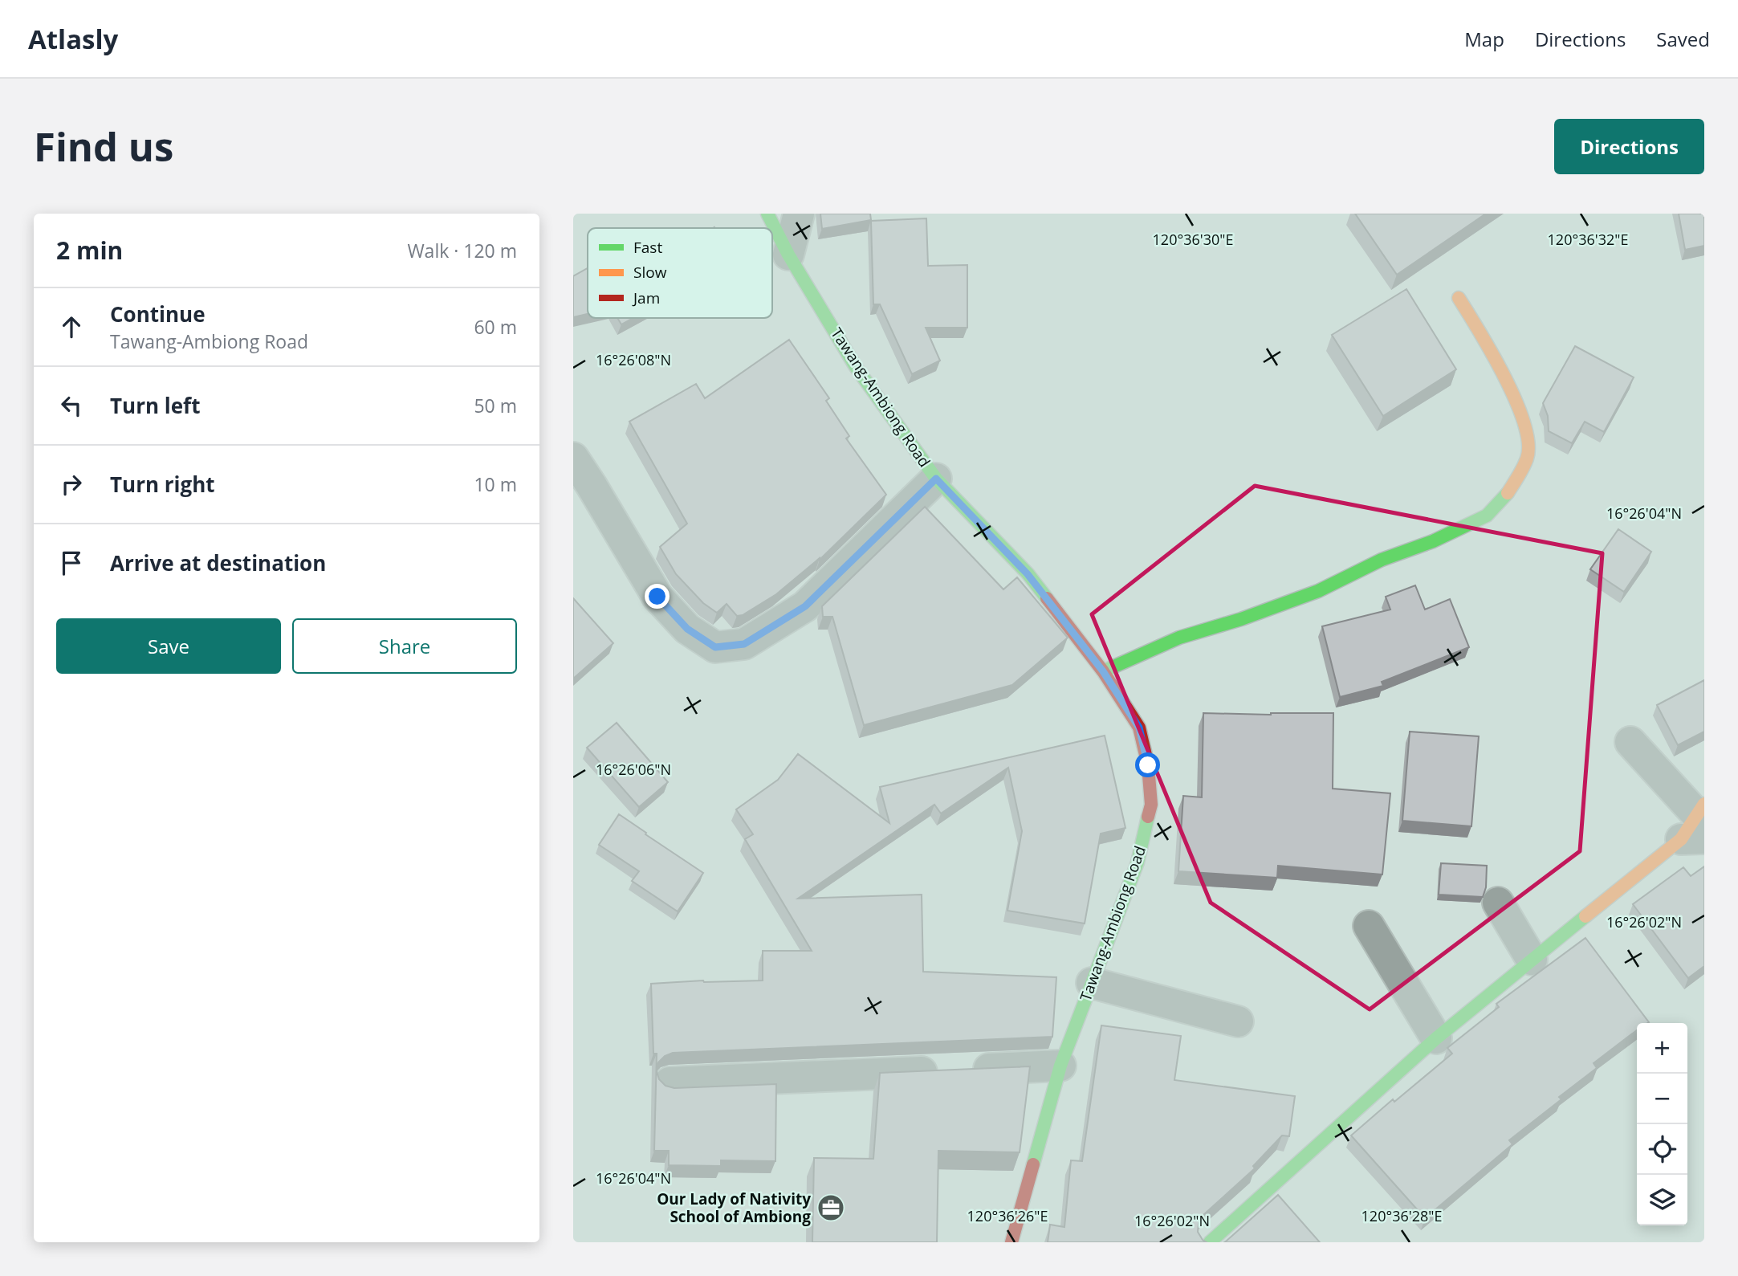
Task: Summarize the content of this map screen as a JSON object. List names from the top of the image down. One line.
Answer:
{"streets":{"street":["Tawang-Ambiong Road"]},"places":{"office":["Our Lady of Nativity School of Ambiong"]},"legend":["Fast","Slow","Jam"],"page":{"header":"Atlasly","nav":["Map","Directions","Saved"],"buttons":["Directions",["Save","Share"]],"title":"Find us","heading":["2 min","Walk · 120 m"],"list":[["Continue","Tawang-Ambiong Road","60 m"],["Turn left","50 m"],["Turn right","10 m"],"Arrive at destination"],"map_buttons":["+","−"]},"coordinates":["120°36'30\"E","120°36'32\"E","16°26'08\"N","16°26'04\"N","16°26'06\"N","16°26'02\"N","120°36'26\"E","120°36'28\"E"]}
